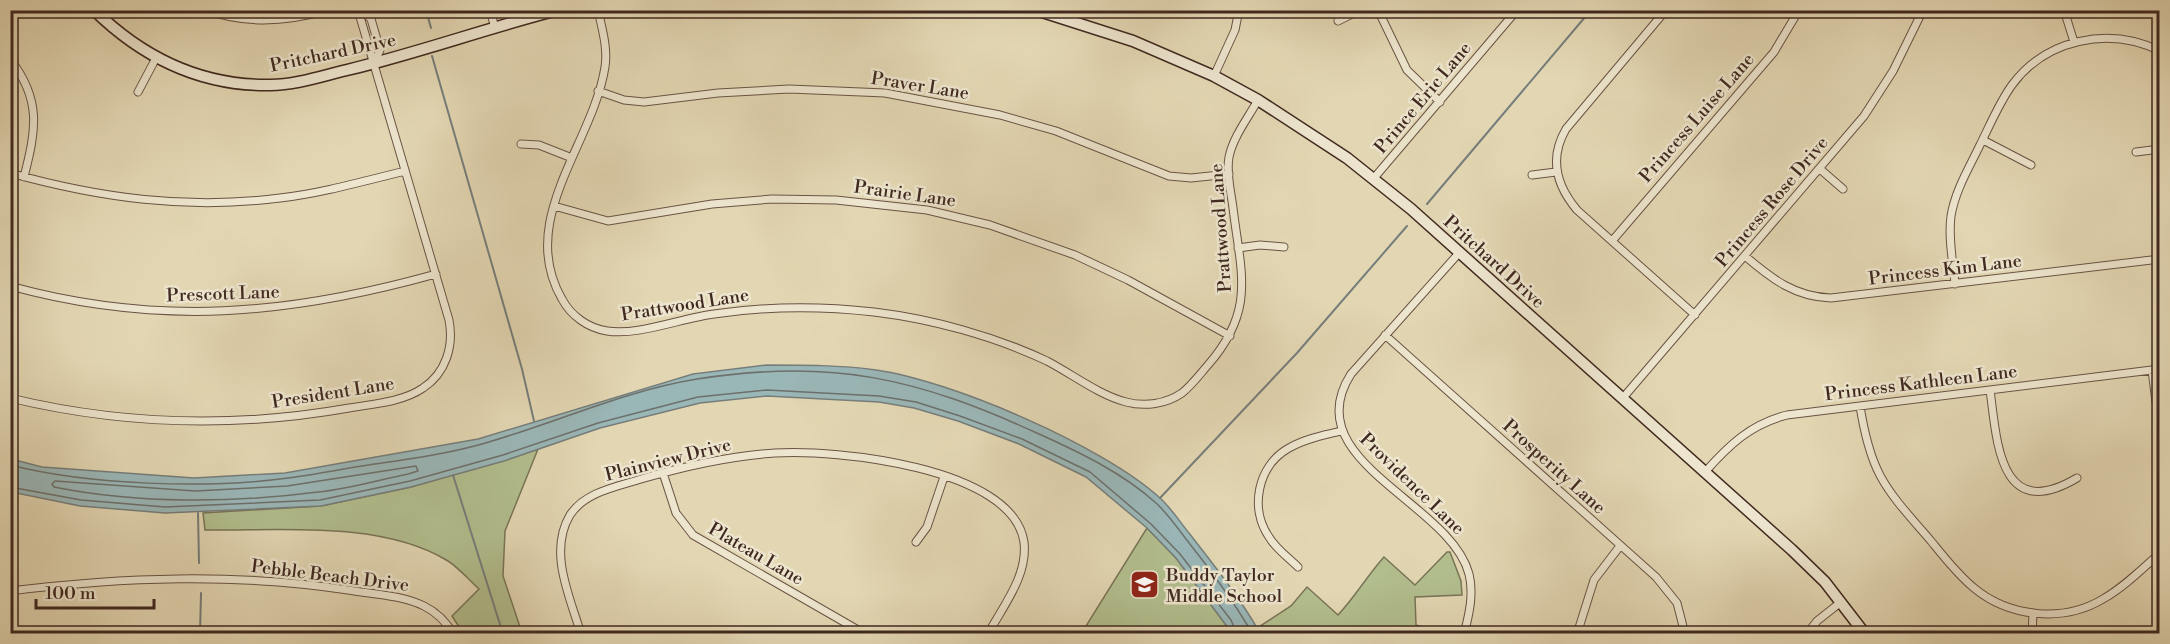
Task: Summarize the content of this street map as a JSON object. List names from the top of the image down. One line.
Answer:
{"streets":{"street":["Pritchard Drive","Praver Lane","Prince Eric Lane","Princess Luise Lane","Prairie Lane","Princess Rose Drive","Prattwood Lane","Princess Kim Lane","Prescott Lane","Princess Kathleen Lane","President Lane","Plainview Drive","Prosperity Lane","Providence Lane","Plateau Lane","Pebble Beach Drive"]},"crossings":[["Pritchard Drive","Prince Eric Lane"],["Pritchard Drive","Princess Rose Drive"],["Pritchard Drive","Prattwood Lane"],["Pritchard Drive","Princess Kathleen Lane"],["Pritchard Drive","President Lane"],["Pritchard Drive","Providence Lane"],["Praver Lane","Prattwood Lane"],["Prairie Lane","Prattwood Lane"],["Princess Rose Drive","Princess Kim Lane"],["Prescott Lane","President Lane"],["Plainview Drive","Plateau Lane"],["Prosperity Lane","Providence Lane"]],"places":{"school or university":["Buddy Taylor Middle School"]},"scale_bar":"100 m"}
